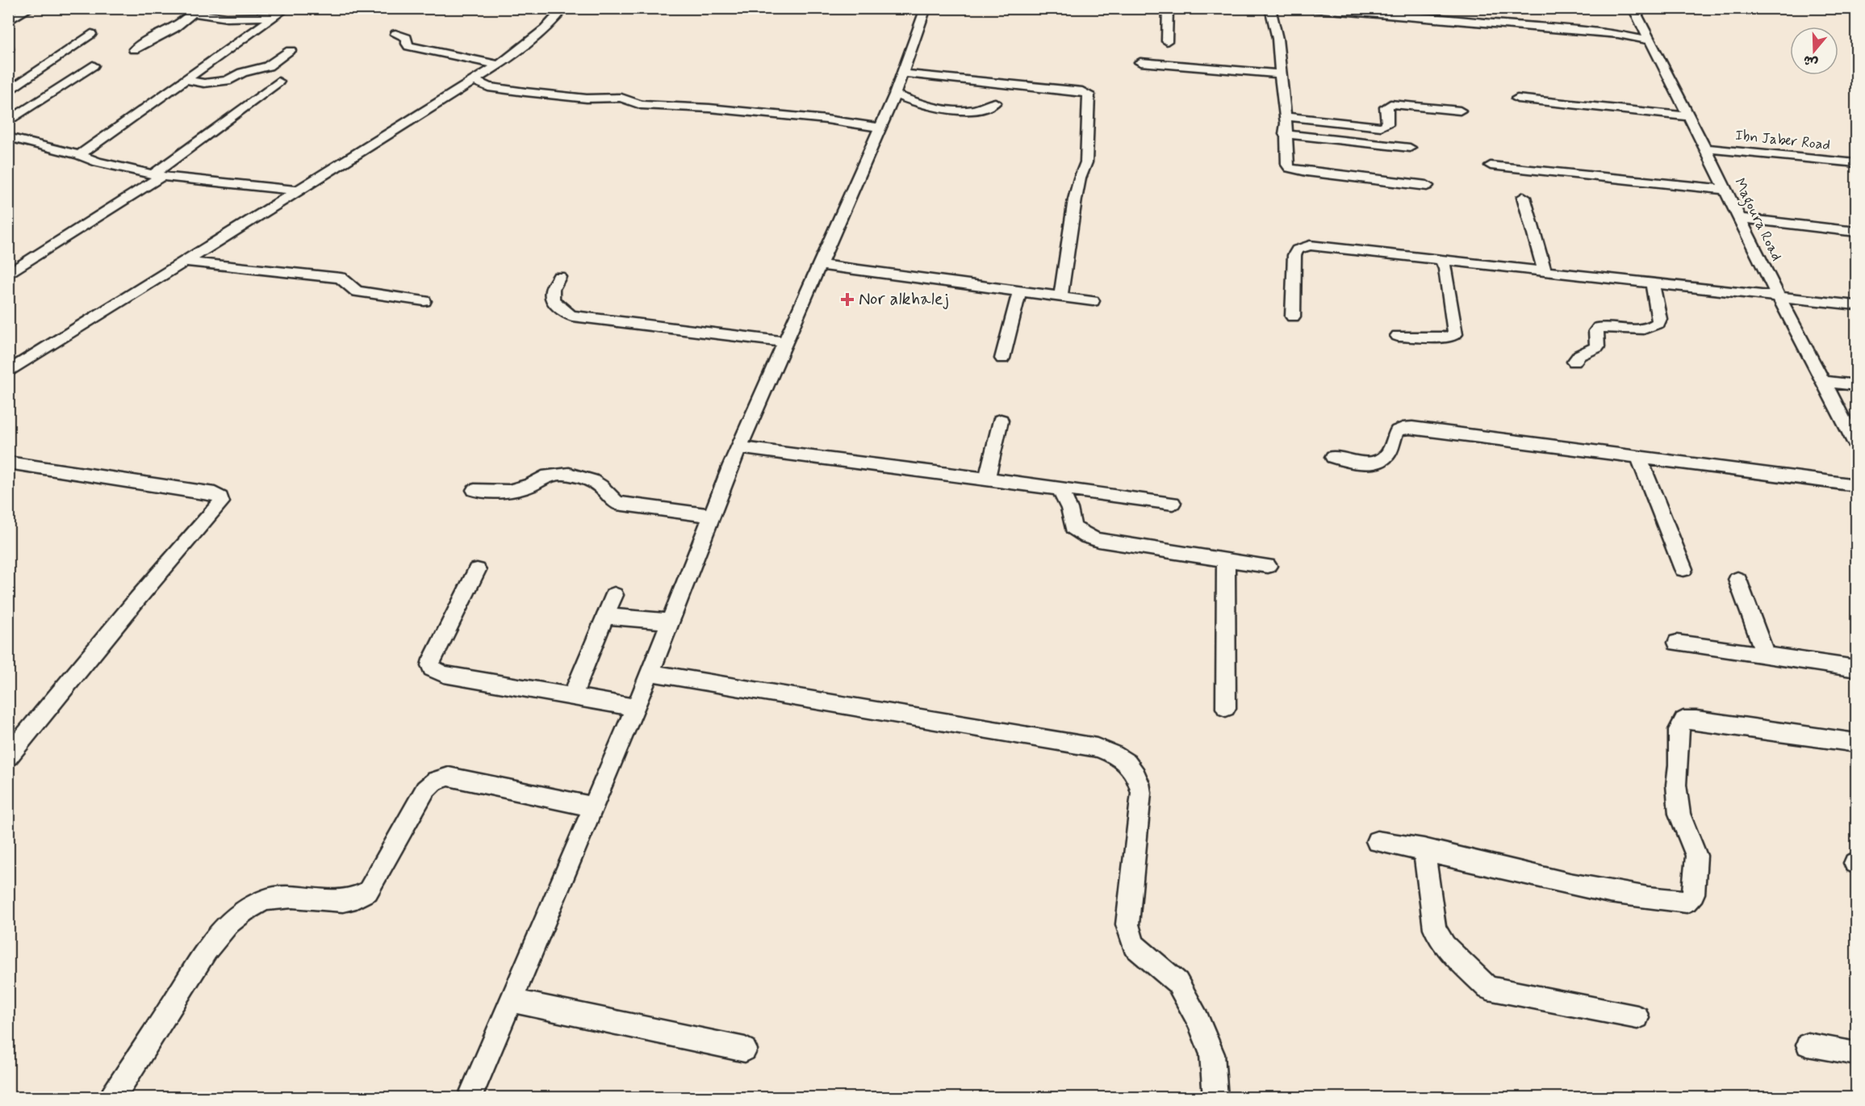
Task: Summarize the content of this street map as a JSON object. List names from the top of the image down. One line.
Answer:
{"streets":{"street":["Ibn Jaber Road","Magoura Road"]},"crossings":[["Ibn Jaber Road","Magoura Road"]],"places":{"health":["Nor alkhalej"]},"north":"bottom"}
